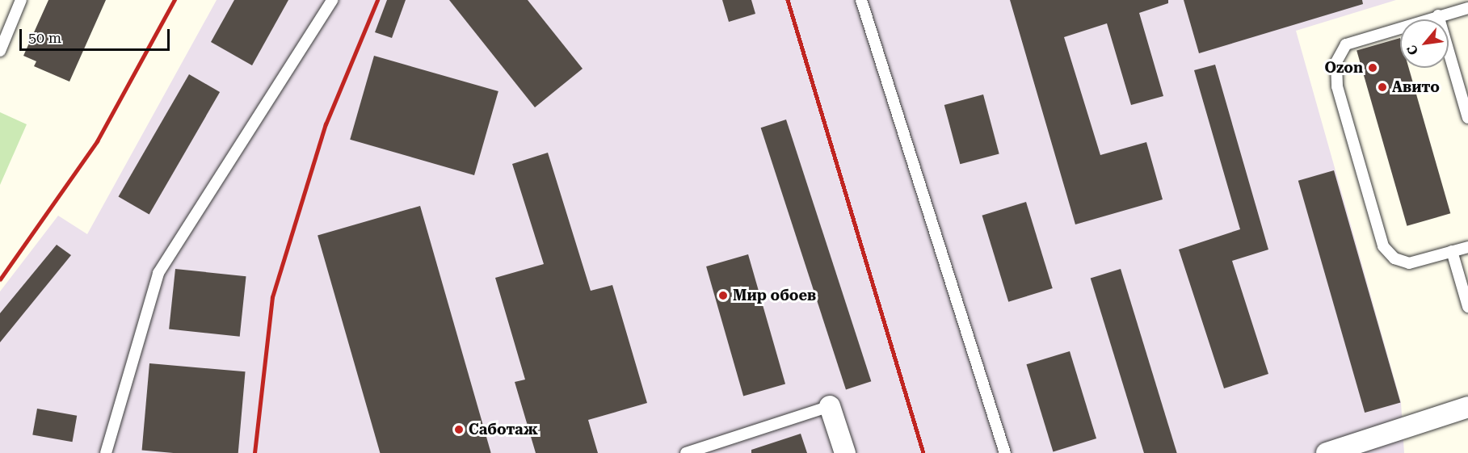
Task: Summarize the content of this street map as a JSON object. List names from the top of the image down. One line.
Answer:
{"places":["Ozon","Авито","Мир обоев","Саботаж"],"scale_bar":"50 m","north":"bottom left"}
